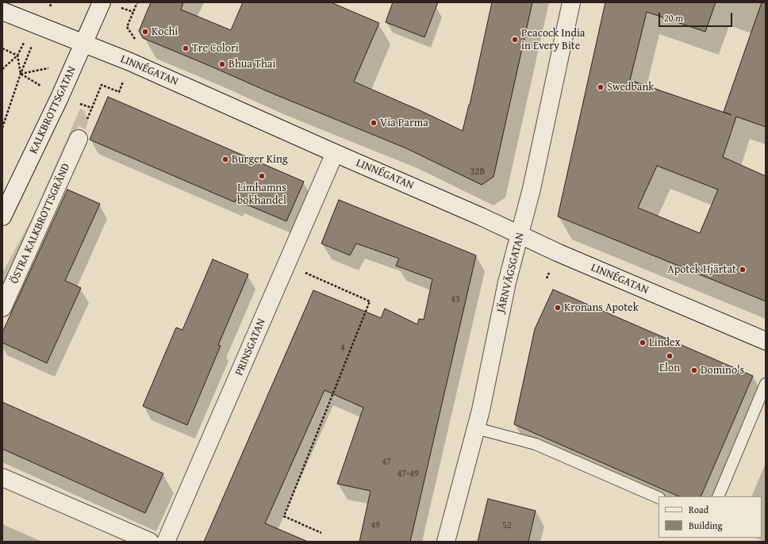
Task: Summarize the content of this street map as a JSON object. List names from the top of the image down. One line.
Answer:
{"streets":{"street":["LINNÉGATAN","KALKBROTTSGATAN","ÖSTRA KALKBROTTSGRÄND","JÄRNVÄGSGATAN","PRINSGATAN"]},"crossings":[["LINNÉGATAN","KALKBROTTSGATAN"],["LINNÉGATAN","JÄRNVÄGSGATAN"],["LINNÉGATAN","PRINSGATAN"]],"places":["Kochi","Peacock India in Every Bite","Tre Colori","Bhua Thai","Swedbank","Via Parma","Burger King","Limhamns bokhandel","Apotek Hjärtat","Kronans Apotek","Lindex","Elon","Domino's"],"house_numbers":["32B","43","4","47","47-49","49","52"],"legend":["Road","Building"],"scale_bar":"20 m"}
